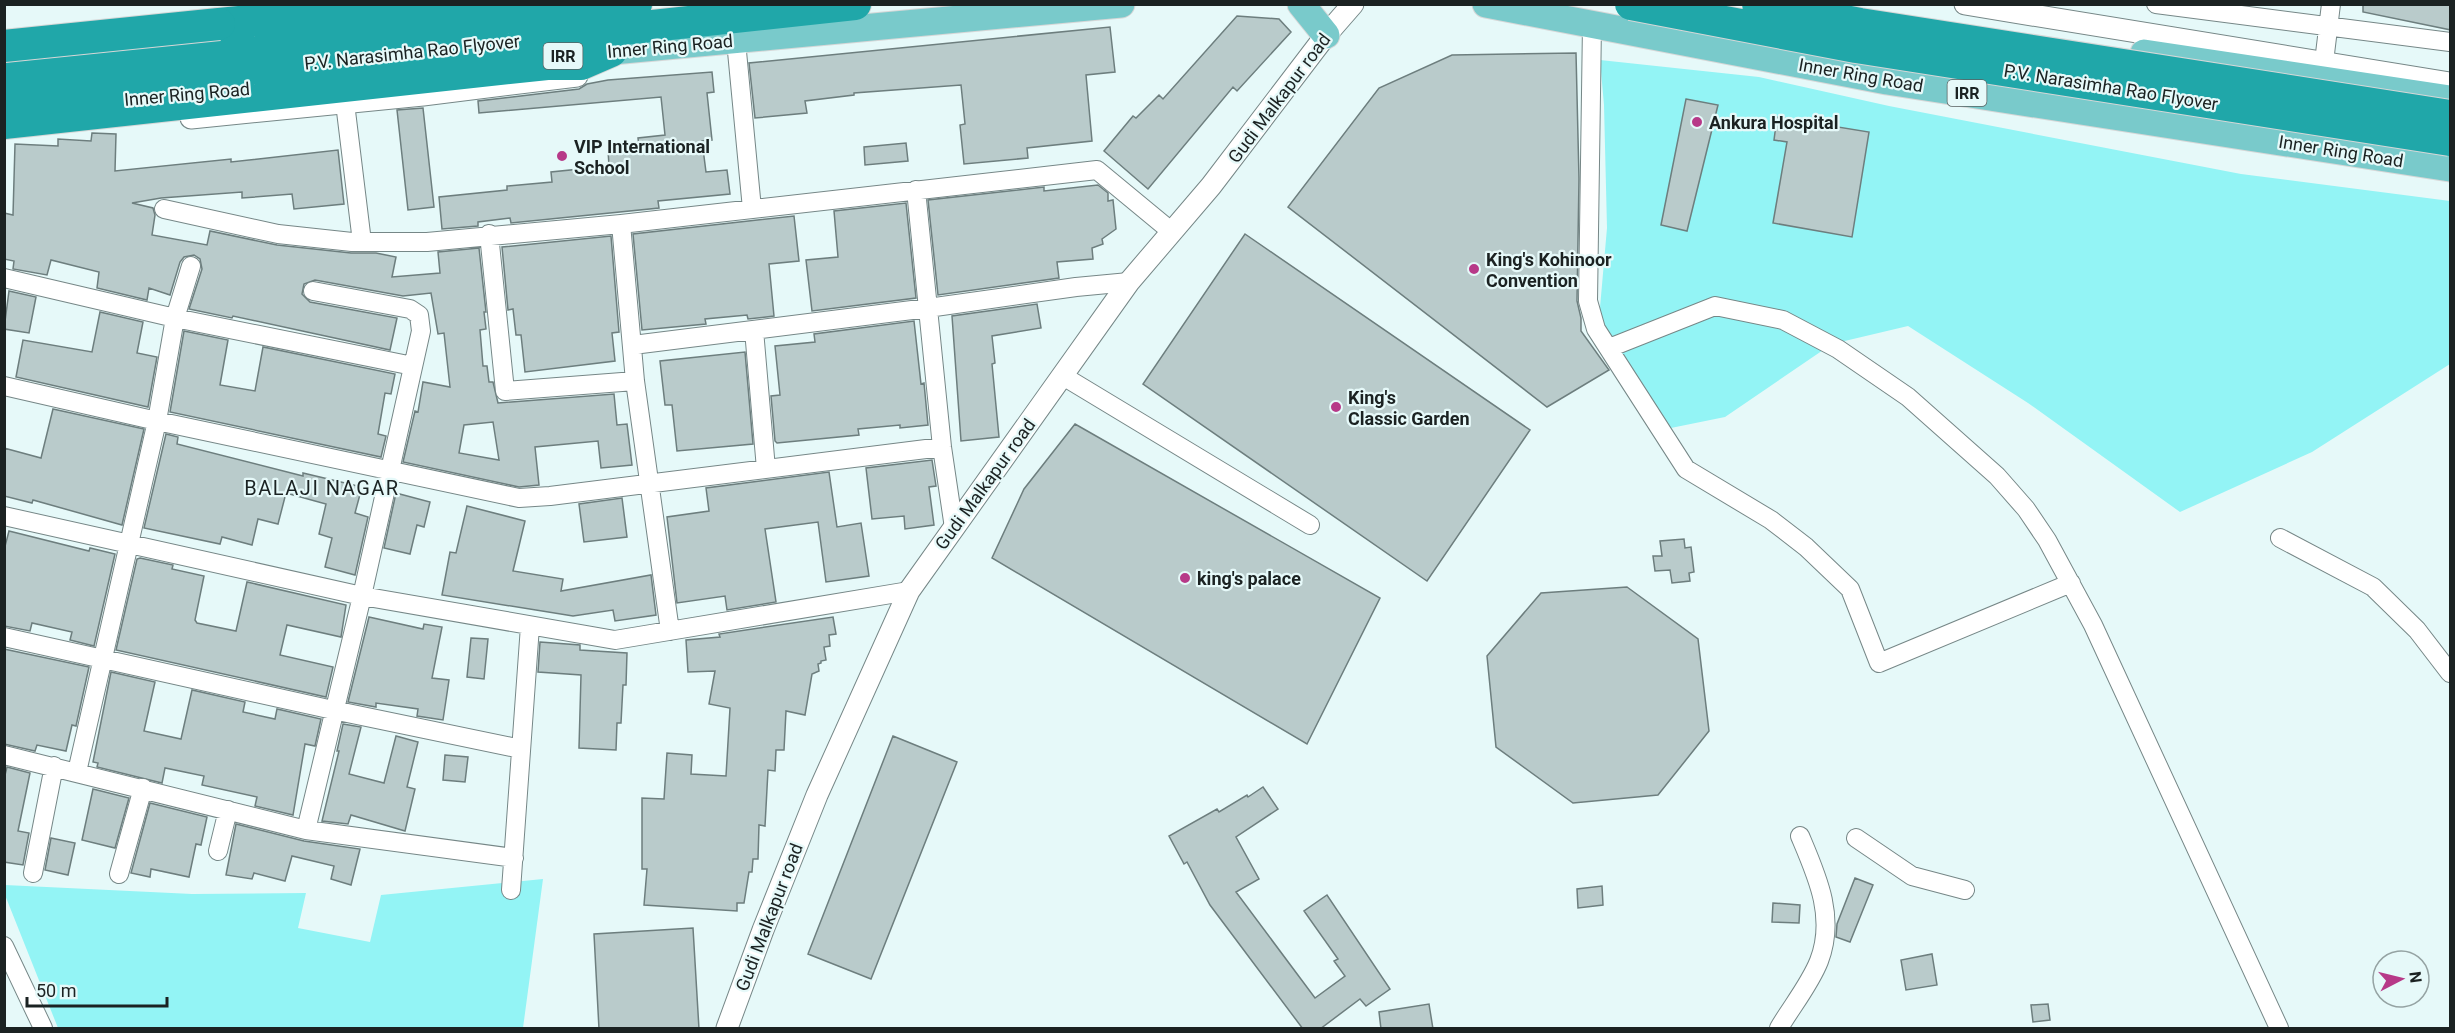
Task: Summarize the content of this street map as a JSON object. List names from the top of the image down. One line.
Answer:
{"streets":{"highway":["P.V. Narasimha Rao Flyover"],"main road":["Inner Ring Road","IRR"],"street":["Gudi Malkapur road"]},"districts":["BALAJI NAGAR"],"places":["Ankura Hospital","VIP International School","King's Kohinoor Convention","King's Classic Garden","king's palace"],"scale_bar":"50 m","north":"right"}
